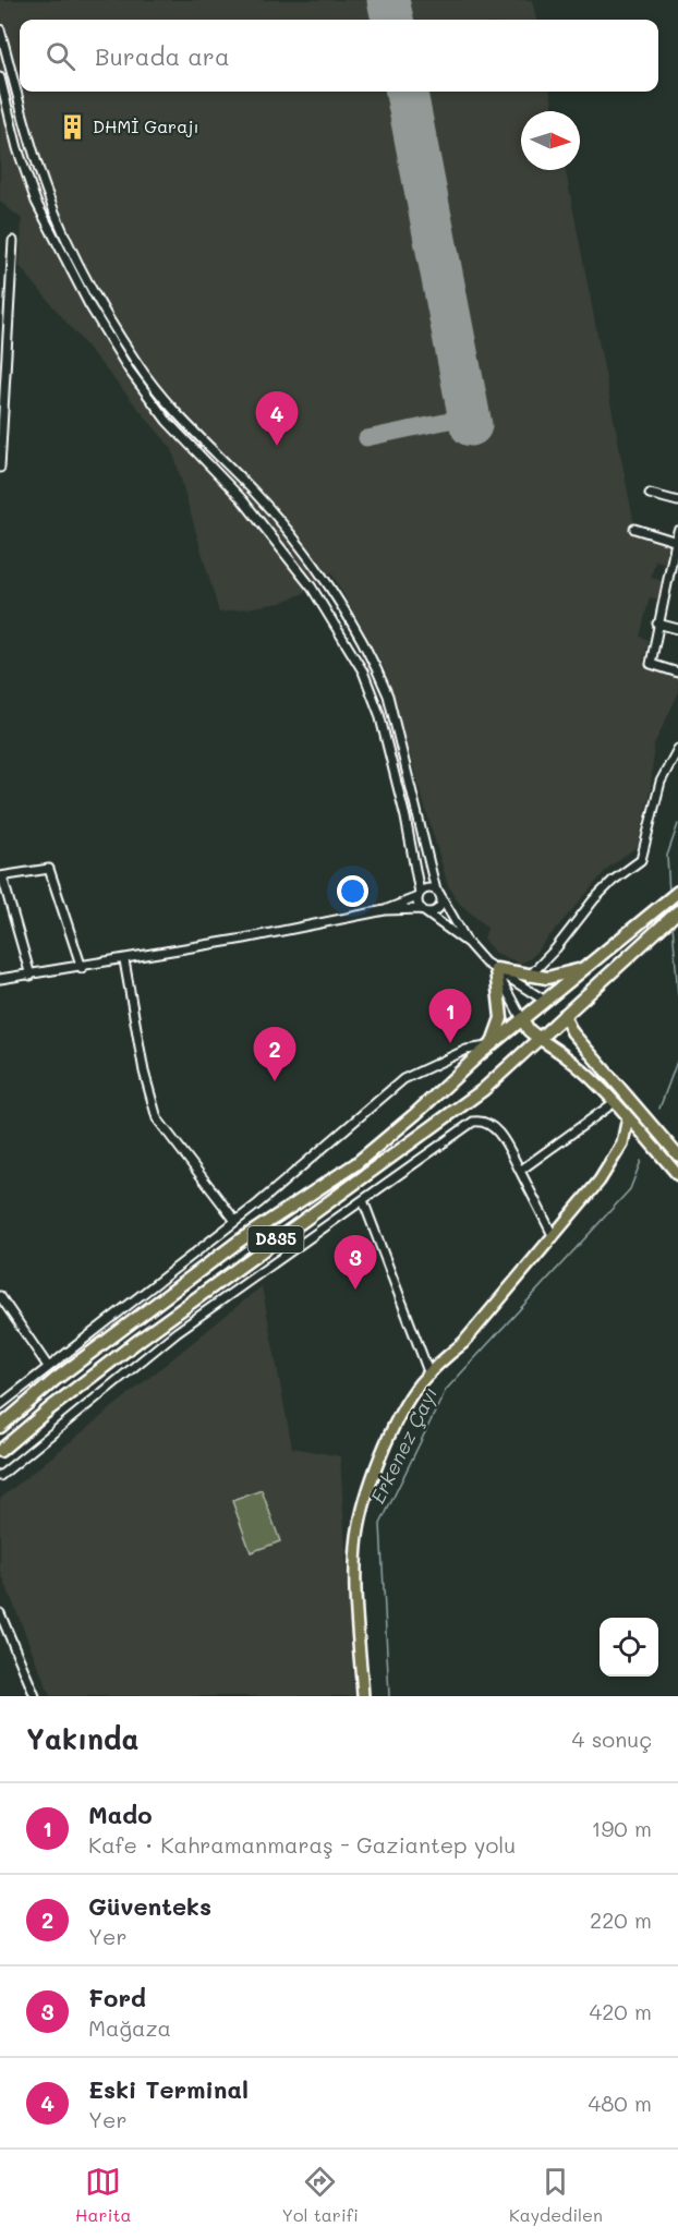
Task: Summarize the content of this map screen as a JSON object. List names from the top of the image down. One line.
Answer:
{"streets":{"highway":["D835"]},"water":["Erkenez Çayı"],"places":{"building":["DHMİ Garajı"]},"north":"right","page":{"search":"Burada ara","pins":["4","1","2","3"],"heading":["Yakında","4 sonuç"],"list":[{"mark":"1","name":"Mado","note":"Kafe · Kahramanmaraş - Gaziantep yolu","value":"190 m"},{"mark":"2","name":"Güventeks","note":"Yer","value":"220 m"},{"mark":"3","name":"Ford","note":"Mağaza","value":"420 m"},{"mark":"4","name":"Eski Terminal","note":"Yer","value":"480 m"}],"nav":["Harita","Yol tarifi","Kaydedilen"]}}
